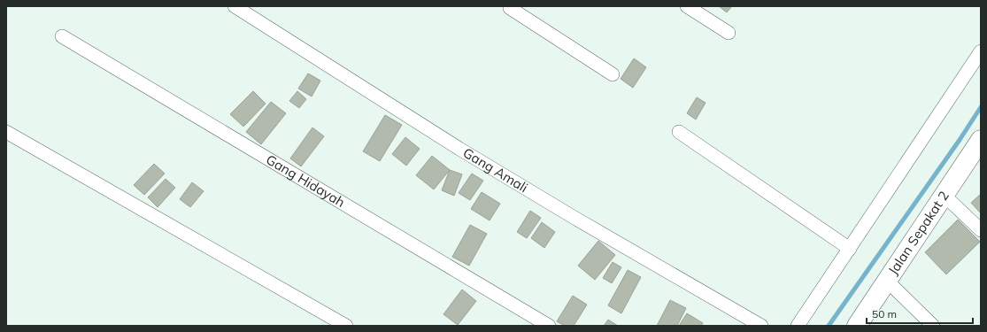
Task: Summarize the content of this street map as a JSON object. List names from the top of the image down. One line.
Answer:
{"streets":{"street":["Gang Amali","Gang Hidayah","Jalan Sepakat 2"]},"scale_bar":"50 m"}
